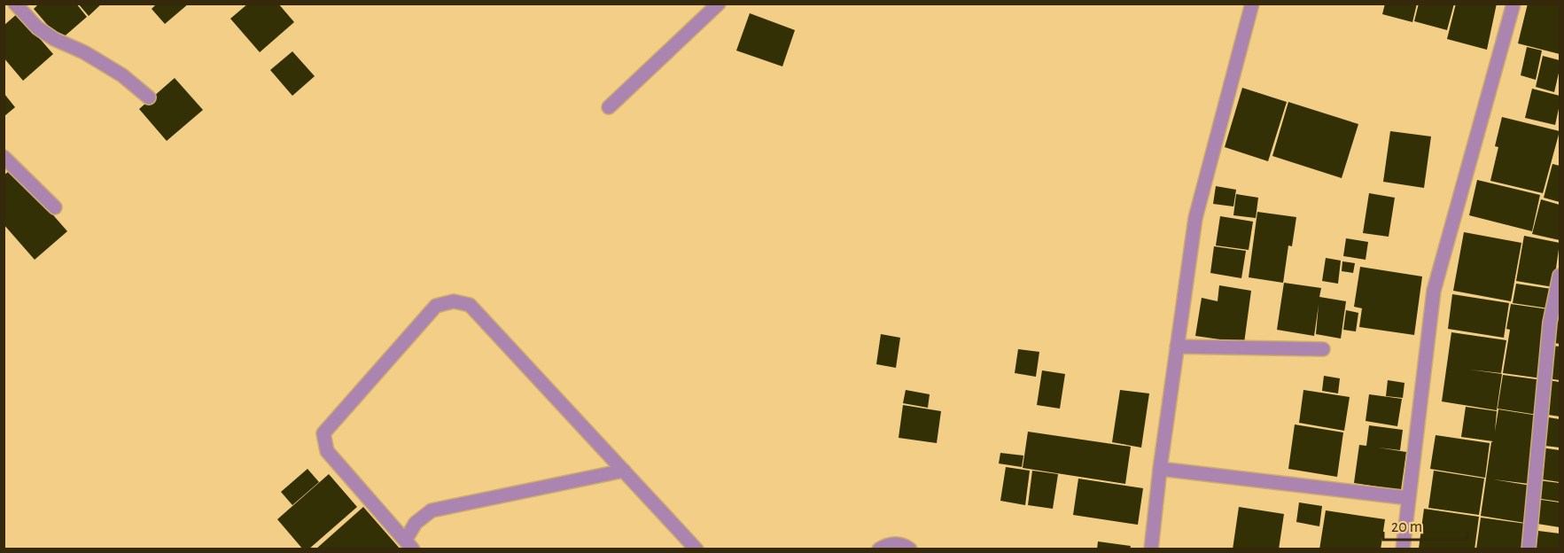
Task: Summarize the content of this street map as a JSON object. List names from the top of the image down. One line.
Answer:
{"scale_bar":"20 m"}
